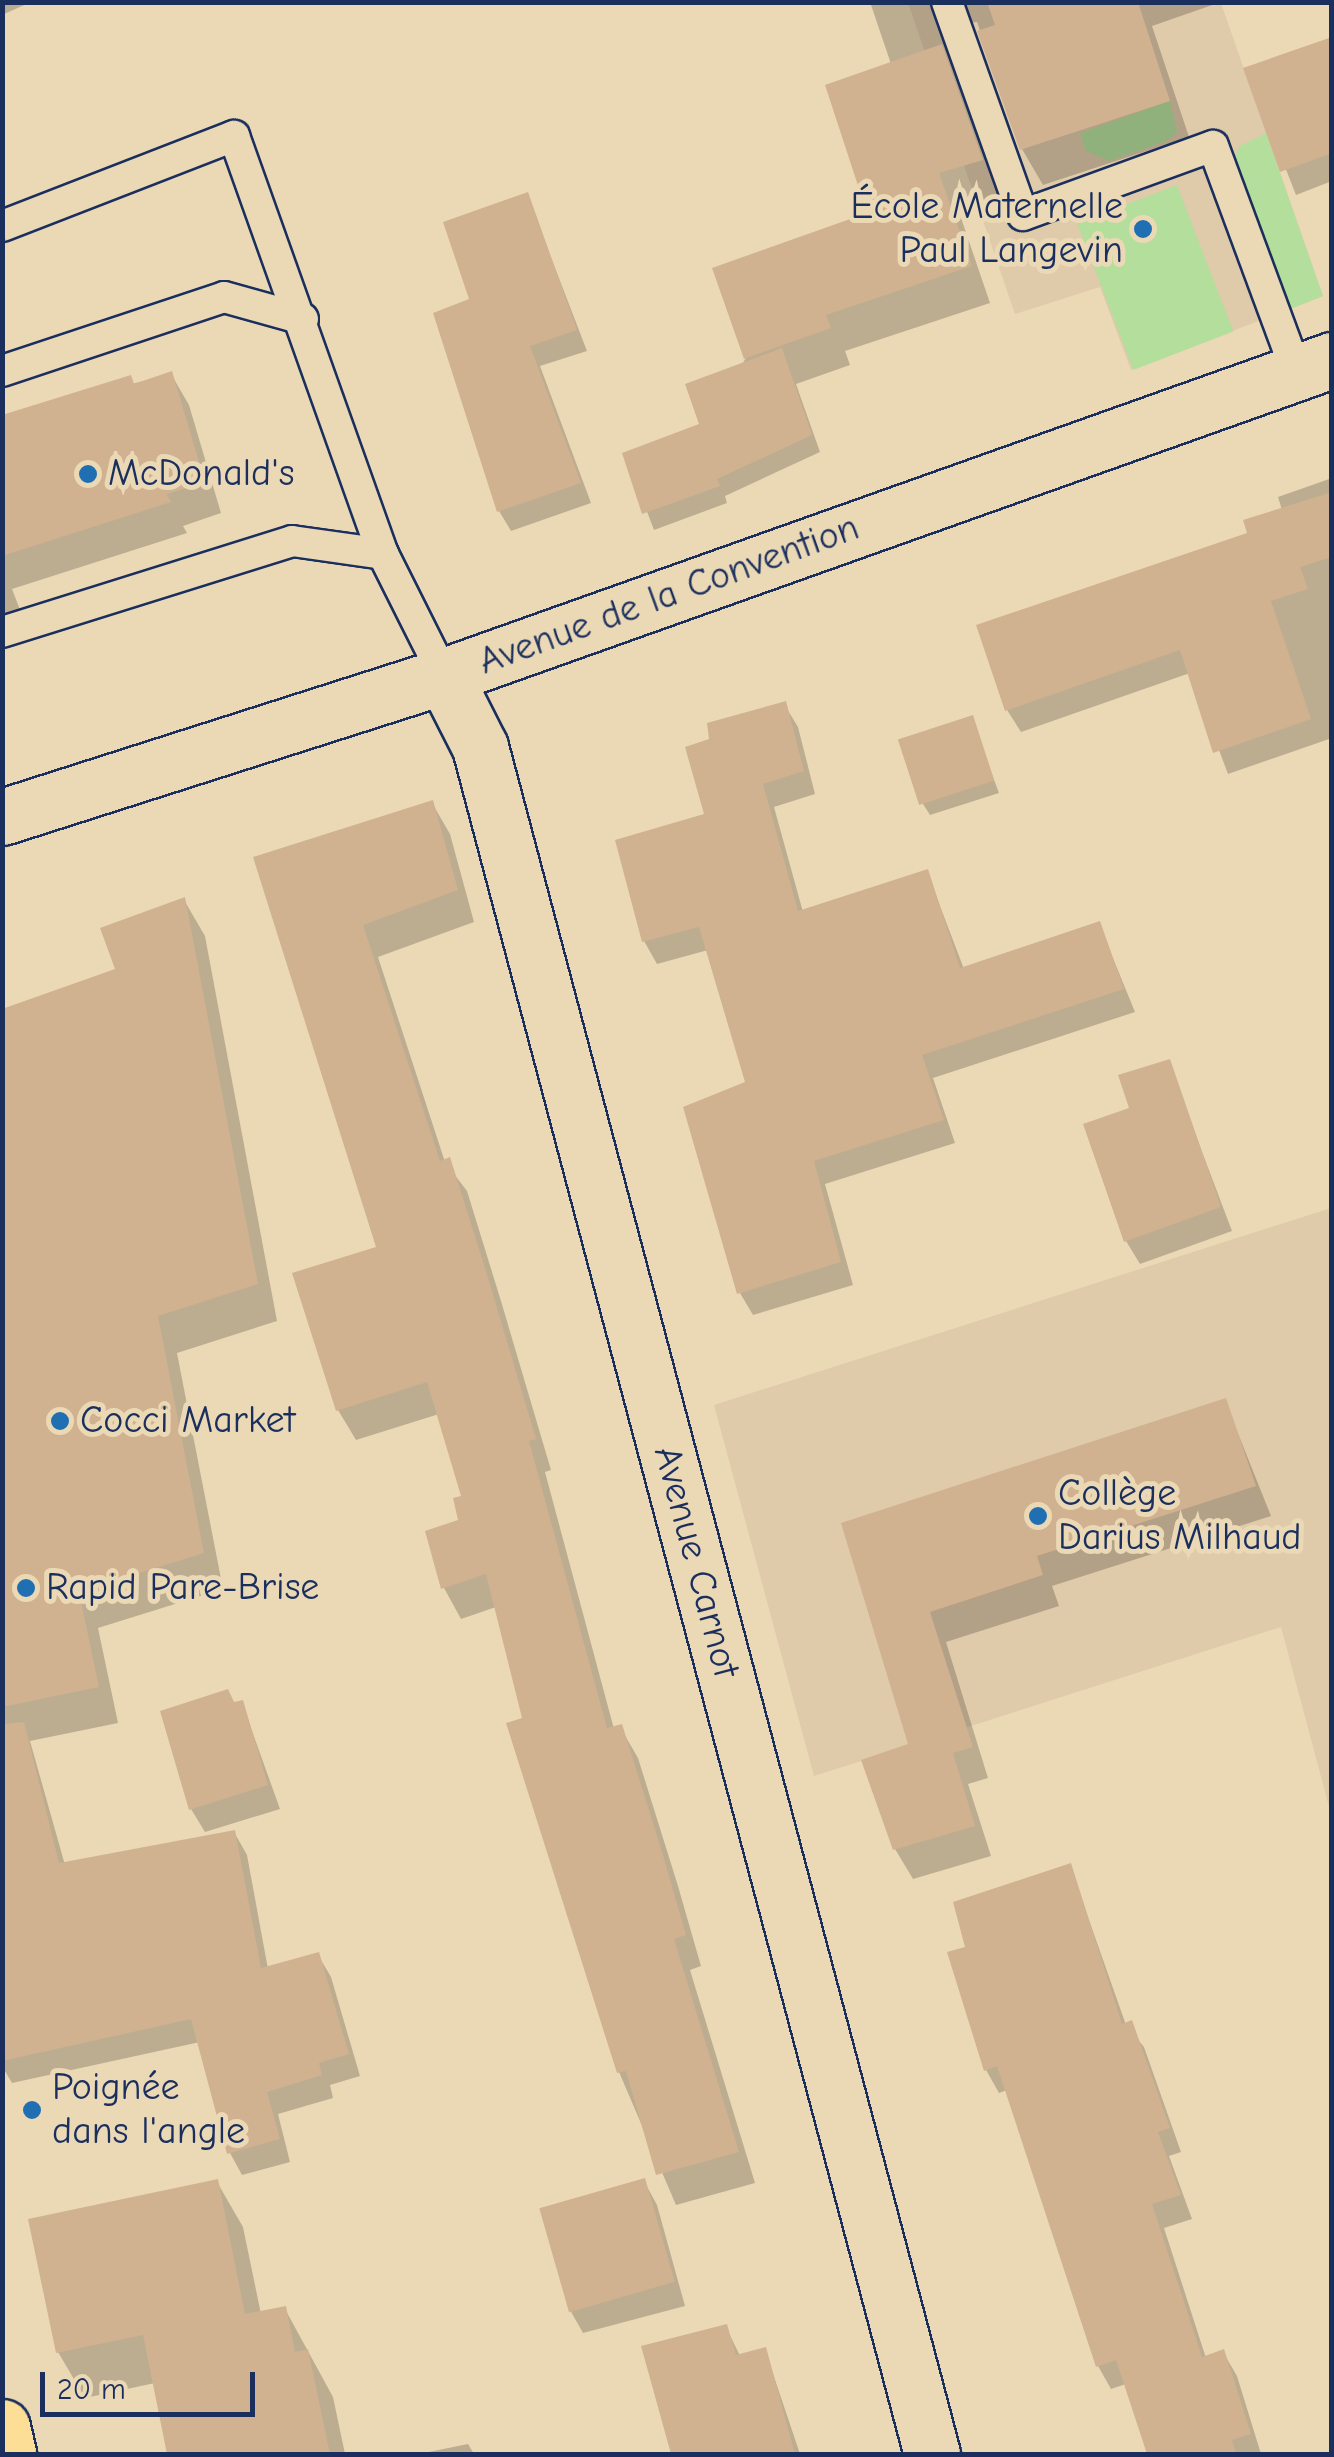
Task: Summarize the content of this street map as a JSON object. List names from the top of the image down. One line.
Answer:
{"streets":{"street":["Avenue de la Convention","Avenue Carnot"]},"crossings":[["Avenue de la Convention","Avenue Carnot"]],"places":["École Maternelle Paul Langevin","McDonald's","Cocci Market","Collège Darius Milhaud","Rapid Pare-Brise","Poignée dans l'angle"],"scale_bar":"20 m"}
